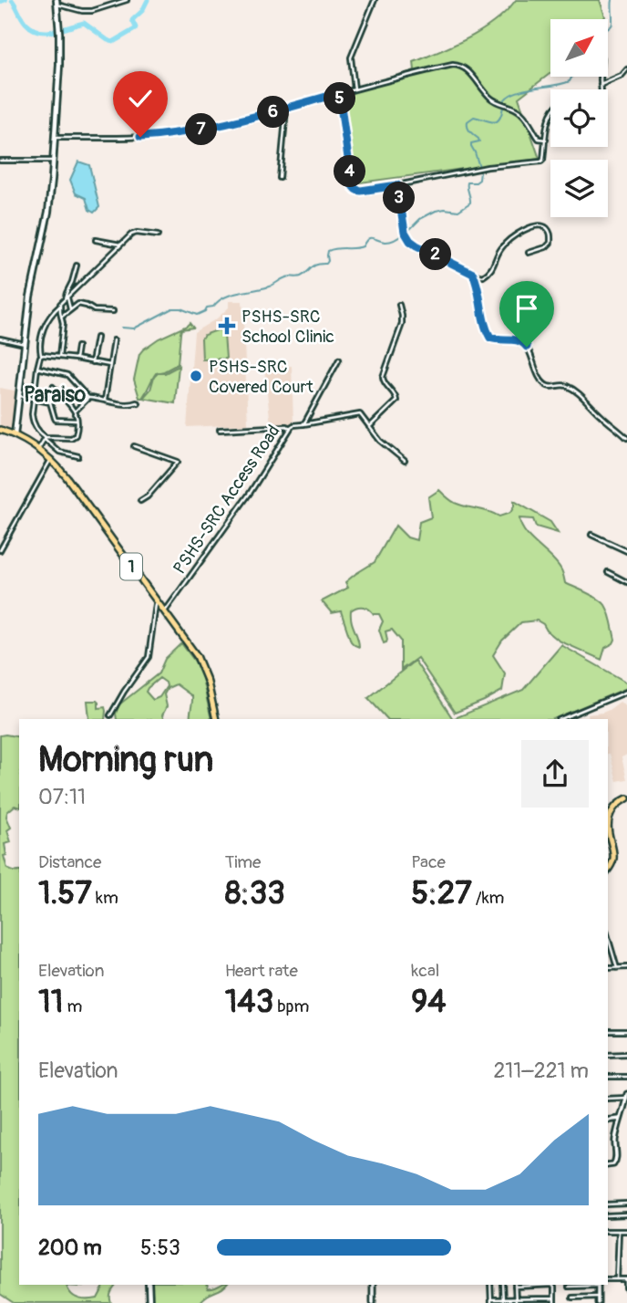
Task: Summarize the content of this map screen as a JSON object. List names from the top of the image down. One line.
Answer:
{"streets":{"highway":["1"],"street":["PSHS-SRC Access Road"]},"crossings":[["PSHS-SRC Access Road","1"]],"districts":["Paraiso"],"places":{"health":["PSHS-SRC School Clinic"],"other":["PSHS-SRC Covered Court"]},"north":"top right","page":{"pins":["5","6","7","4","3","2"],"heading":["Morning run","07:11"],"stats":[["Distance","1.57 km"],["Time","8:33"],["Pace","5:27 /km"],["Elevation","11 m"],["Heart rate","143 bpm"],["kcal","94"]],"chart":["Elevation","211–221 m"],"list":[{"name":"200 m","note":"5:53"}]}}
